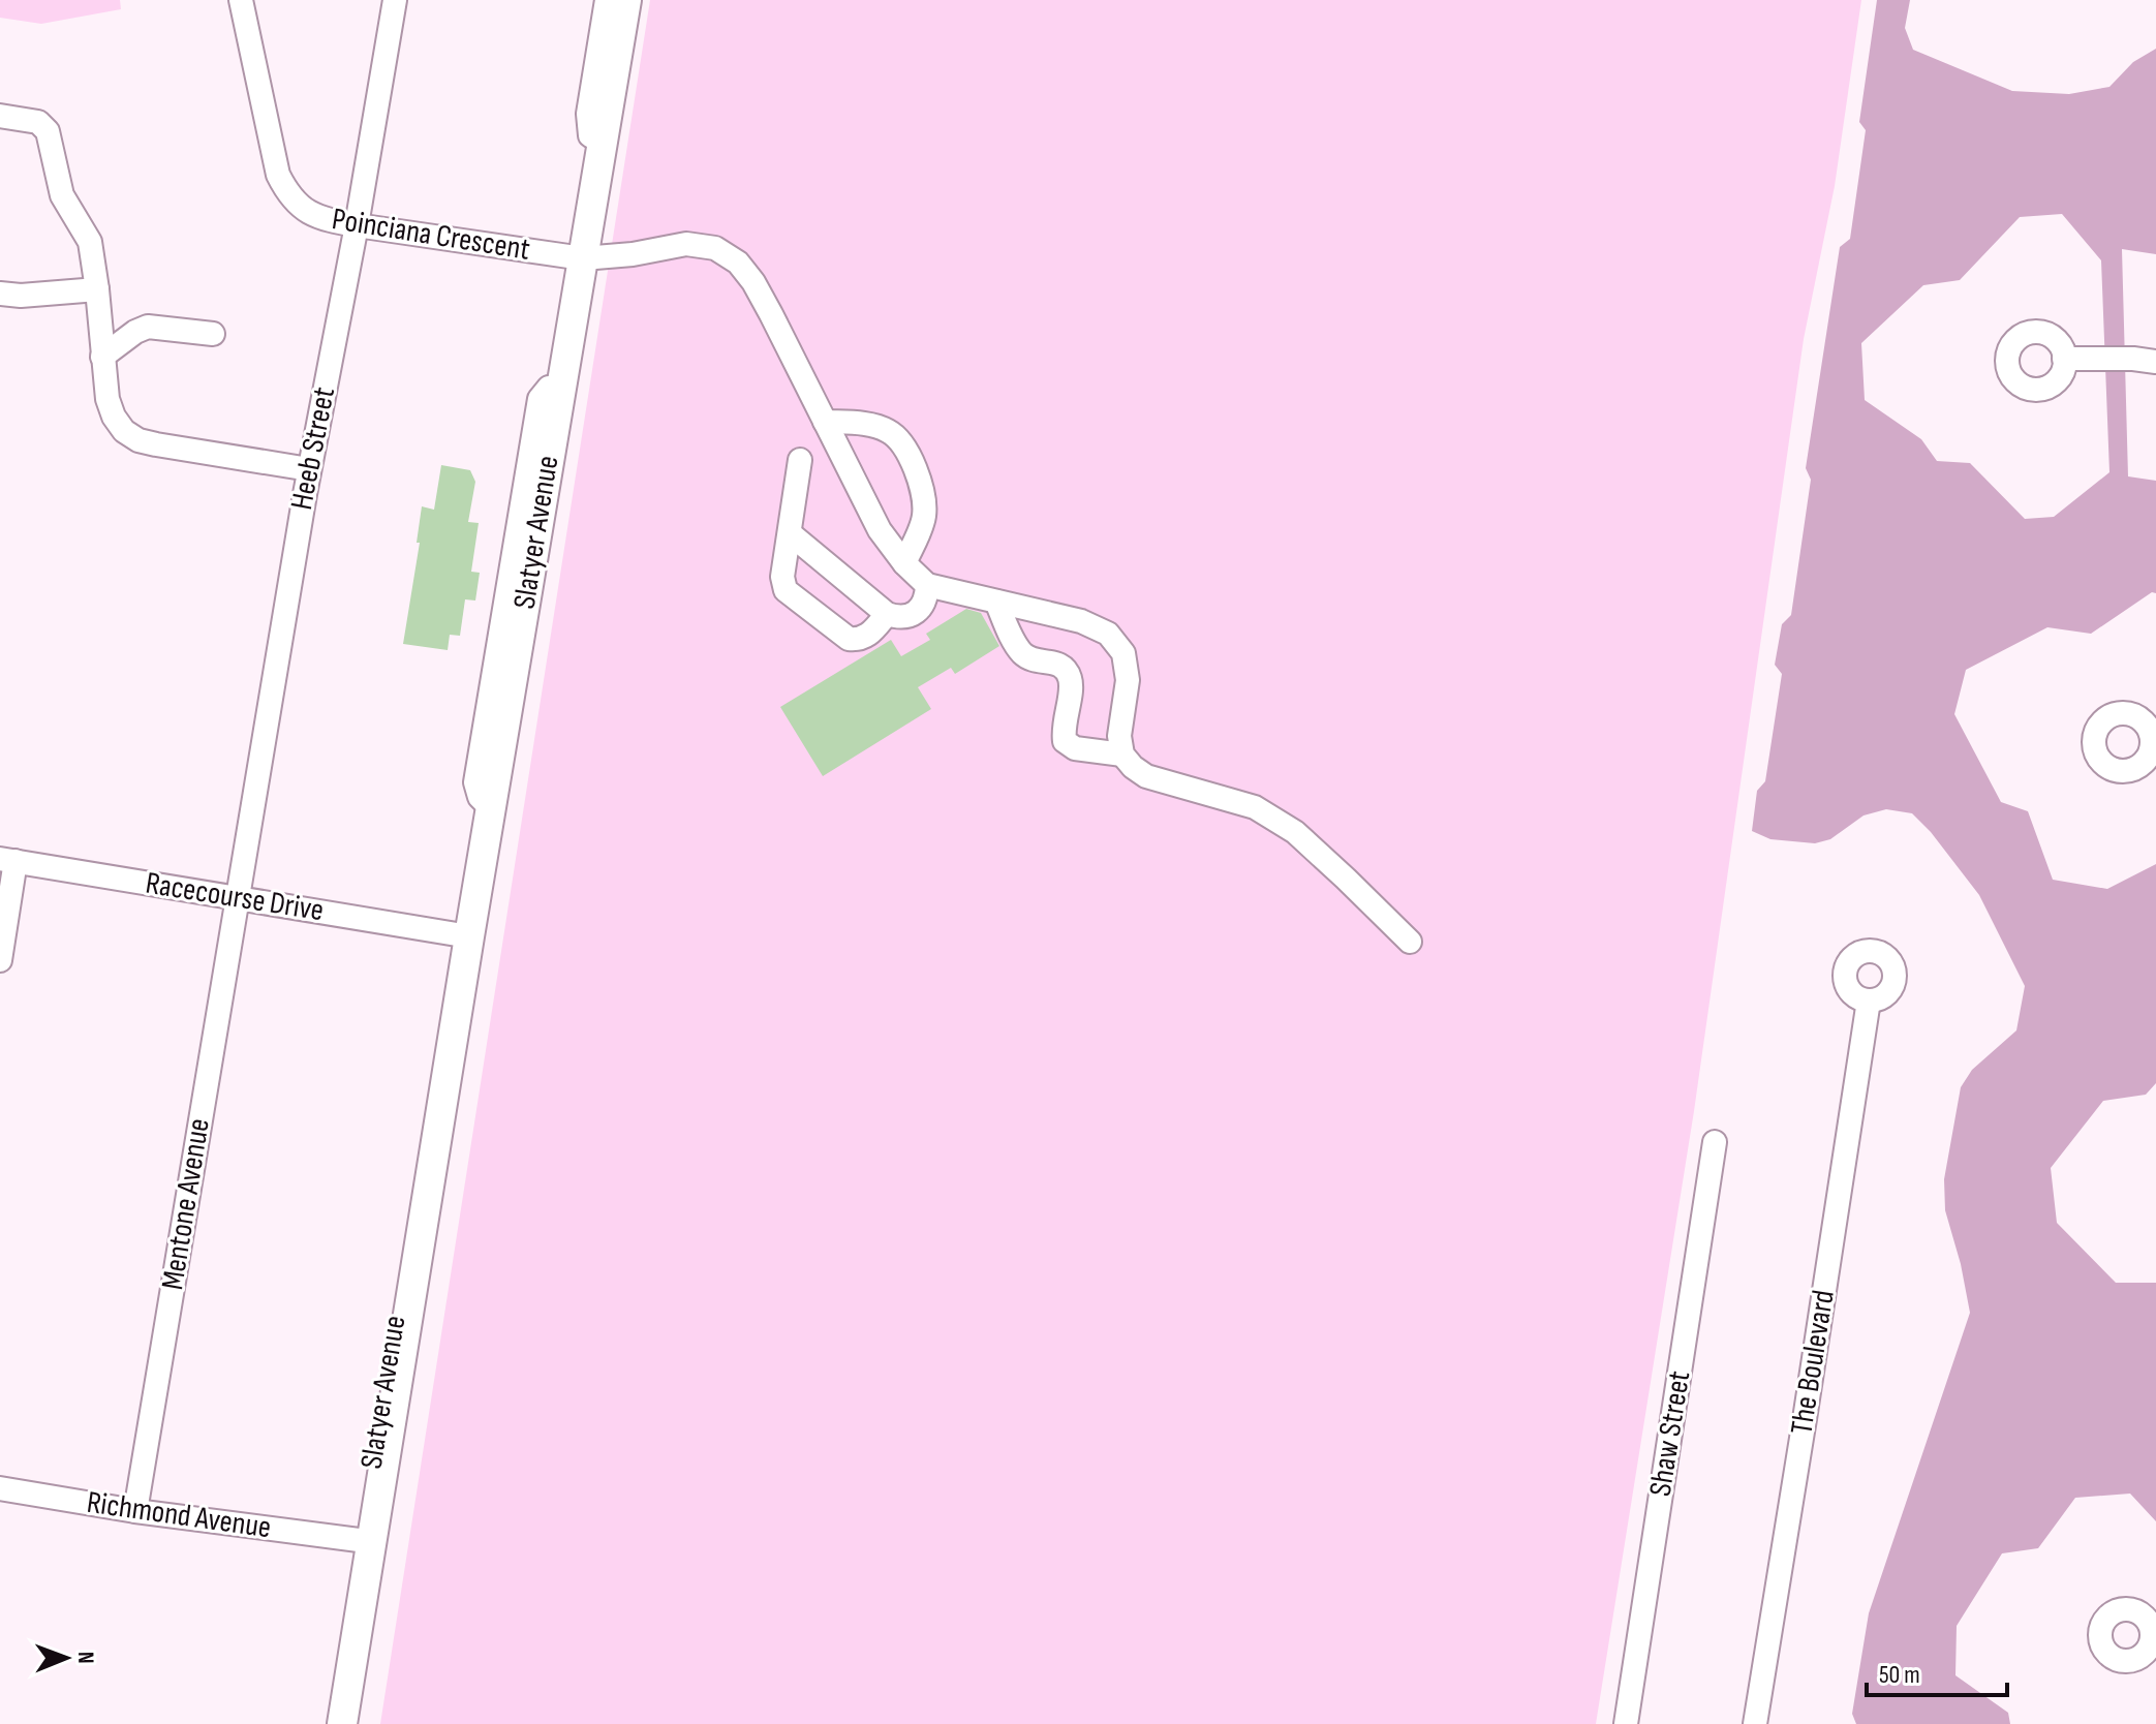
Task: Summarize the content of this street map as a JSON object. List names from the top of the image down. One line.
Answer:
{"streets":{"main road":["Slatyer Avenue"],"street":["Poinciana Crescent","Heeb Street","Racecourse Drive","Mentone Avenue","The Boulevard","Shaw Street","Richmond Avenue"]},"crossings":[["Poinciana Crescent","Heeb Street"],["Poinciana Crescent","Slatyer Avenue"],["Heeb Street","Racecourse Drive"],["Heeb Street","Mentone Avenue"],["Slatyer Avenue","Racecourse Drive"],["Slatyer Avenue","Richmond Avenue"],["Racecourse Drive","Mentone Avenue"],["Mentone Avenue","Richmond Avenue"]],"scale_bar":"50 m","north":"right"}
